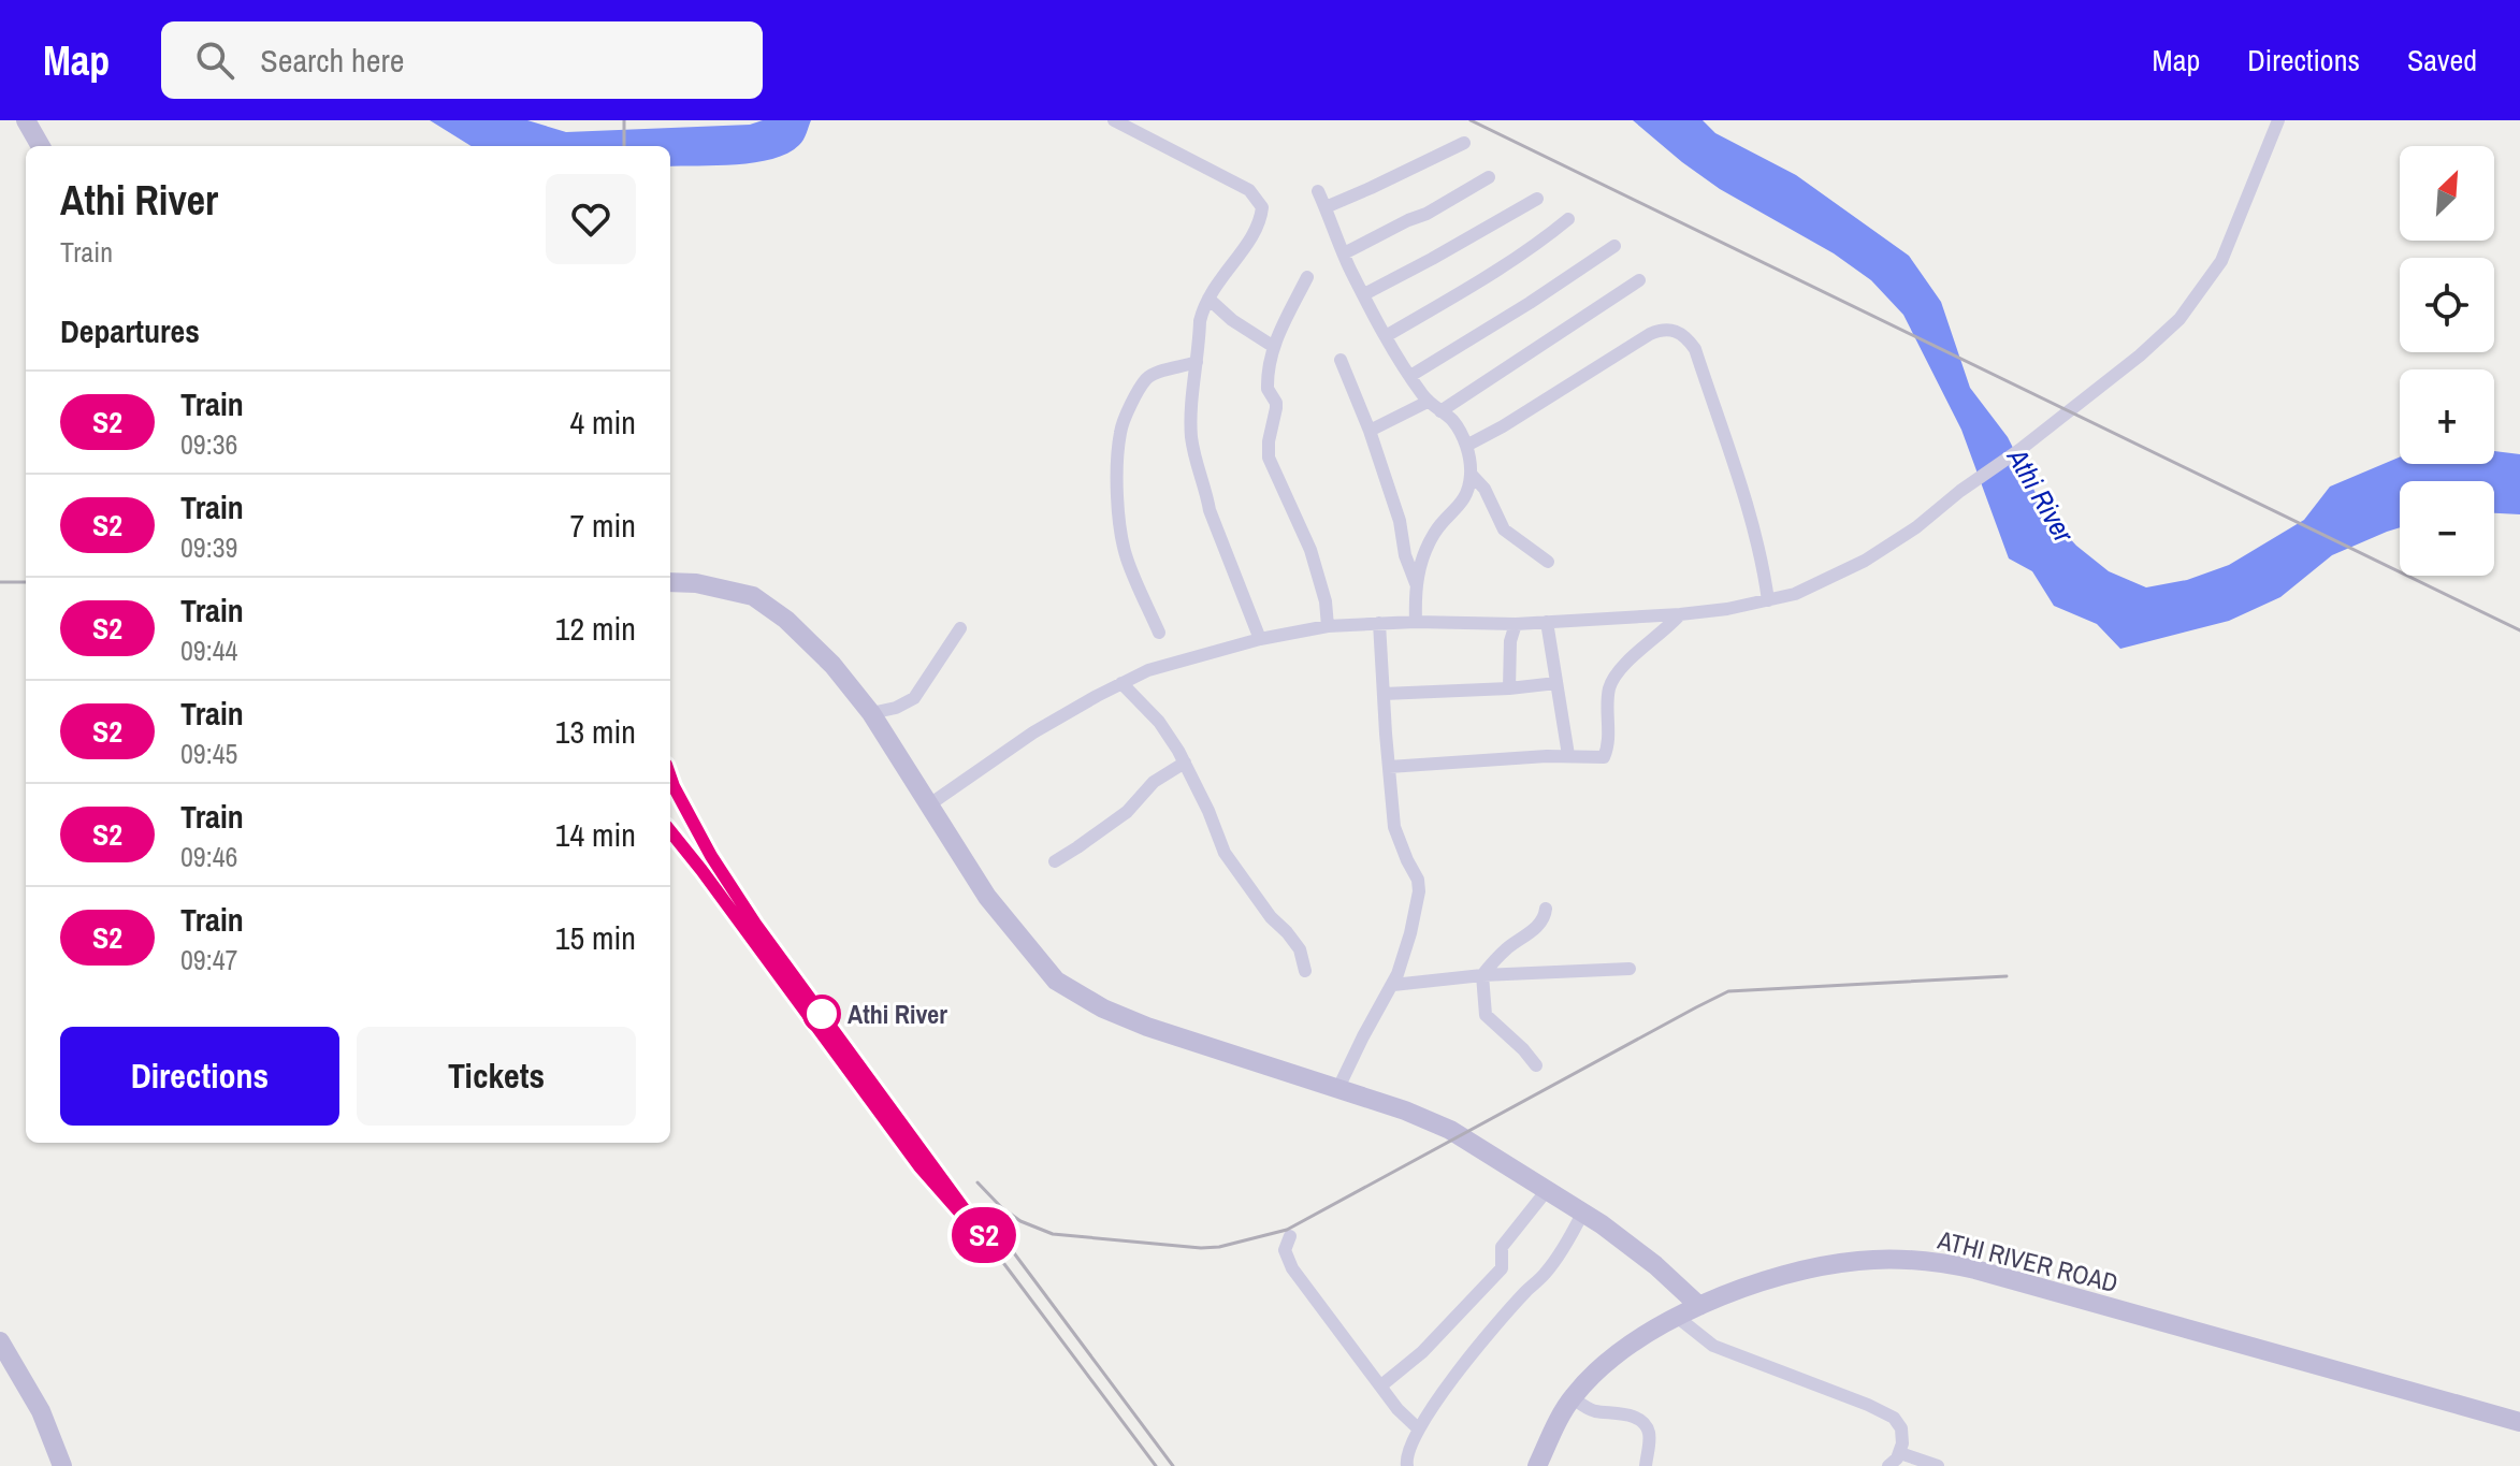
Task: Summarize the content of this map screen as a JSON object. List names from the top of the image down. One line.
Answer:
{"streets":{"street":["ATHI RIVER ROAD"]},"water":["Athi River"],"places":["Athi River"],"north":"top right","page":{"header":"Map","search":"Search here","nav":["Map","Directions","Saved"],"on_map":"S2","map_buttons":["+","−"],"heading":[["Athi River","Train"],"Departures"],"list":[{"mark":"S2","name":"Train","note":"09:36","value":"4 min"},{"mark":"S2","name":"Train","note":"09:39","value":"7 min"},{"mark":"S2","name":"Train","note":"09:44","value":"12 min"},{"mark":"S2","name":"Train","note":"09:45","value":"13 min"},{"mark":"S2","name":"Train","note":"09:46","value":"14 min"},{"mark":"S2","name":"Train","note":"09:47","value":"15 min"}],"buttons":["Directions","Tickets"]}}
